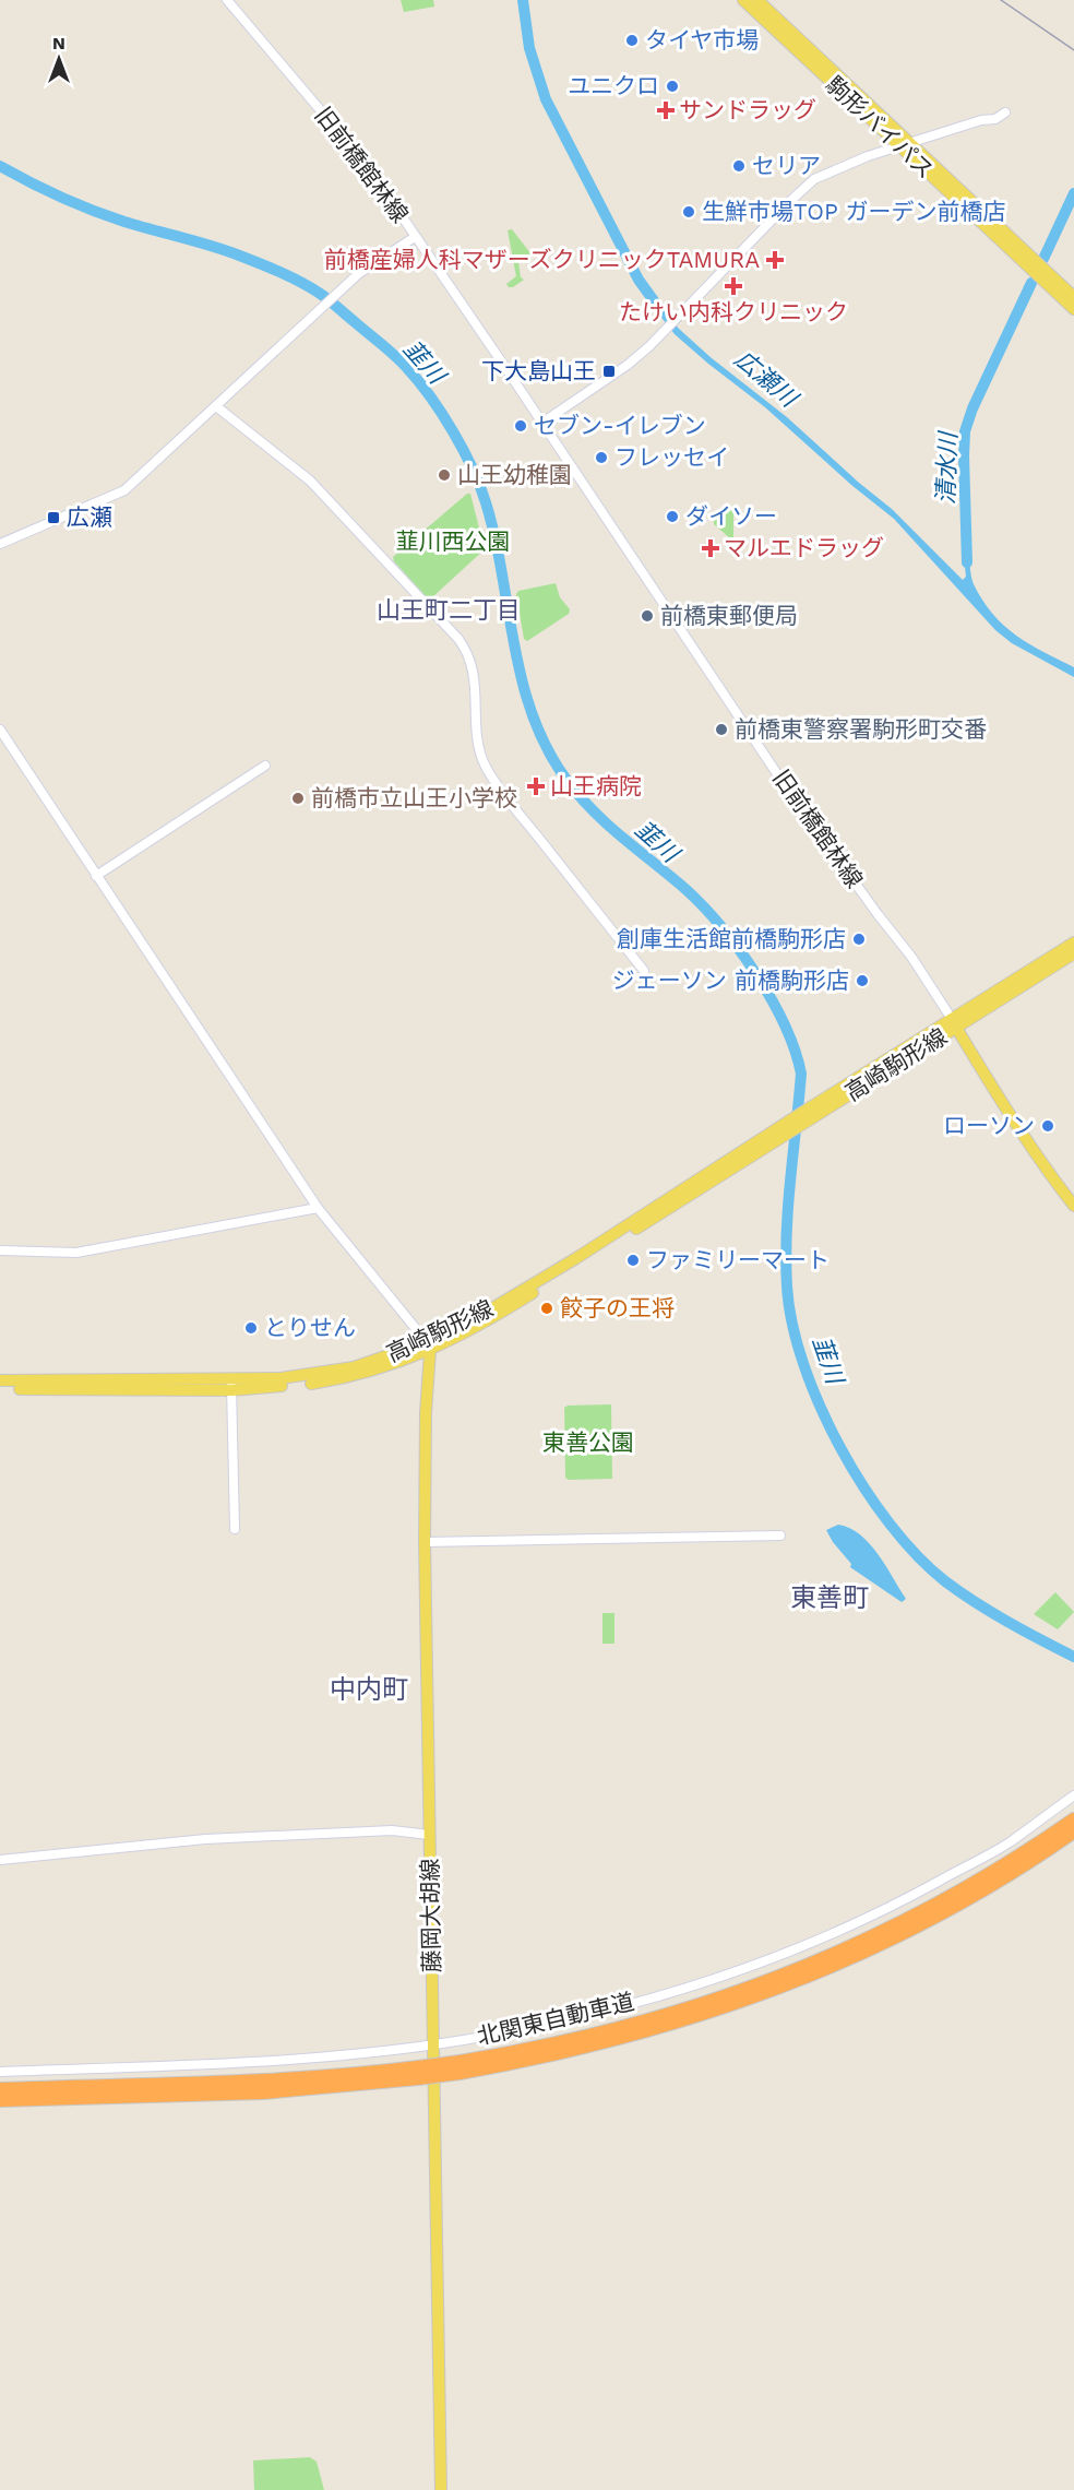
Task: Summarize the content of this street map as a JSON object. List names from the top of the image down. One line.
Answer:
{"streets":{"highway":["北関東自動車道"],"main road":["駒形バイパス","高崎駒形線","藤岡大胡線"],"street":["旧前橋館林線"]},"crossings":[["旧前橋館林線","高崎駒形線"],["高崎駒形線","藤岡大胡線"]],"districts":["山王町二丁目","東善町","中内町"],"water":["韮川","広瀬川","清水川"],"parks":["韮川西公園","東善公園"],"places":{"other":["タイヤ市場","ユニクロ","セリア","生鮮市場TOP ガーデン前橋店","セブン-イレブン","フレッセイ","山王幼稚園","ダイソー","前橋東郵便局","前橋東警察署駒形町交番","前橋市立山王小学校","創庫生活館前橋駒形店","ジェーソン 前橋駒形店","ローソン","ファミリーマート","餃子の王将","とりせん"],"health":["サンドラッグ","前橋産婦人科マザーズクリニックTAMURA","たけい内科クリニック","マルエドラッグ","山王病院"],"transit":["下大島山王","広瀬"]},"north":"top"}
